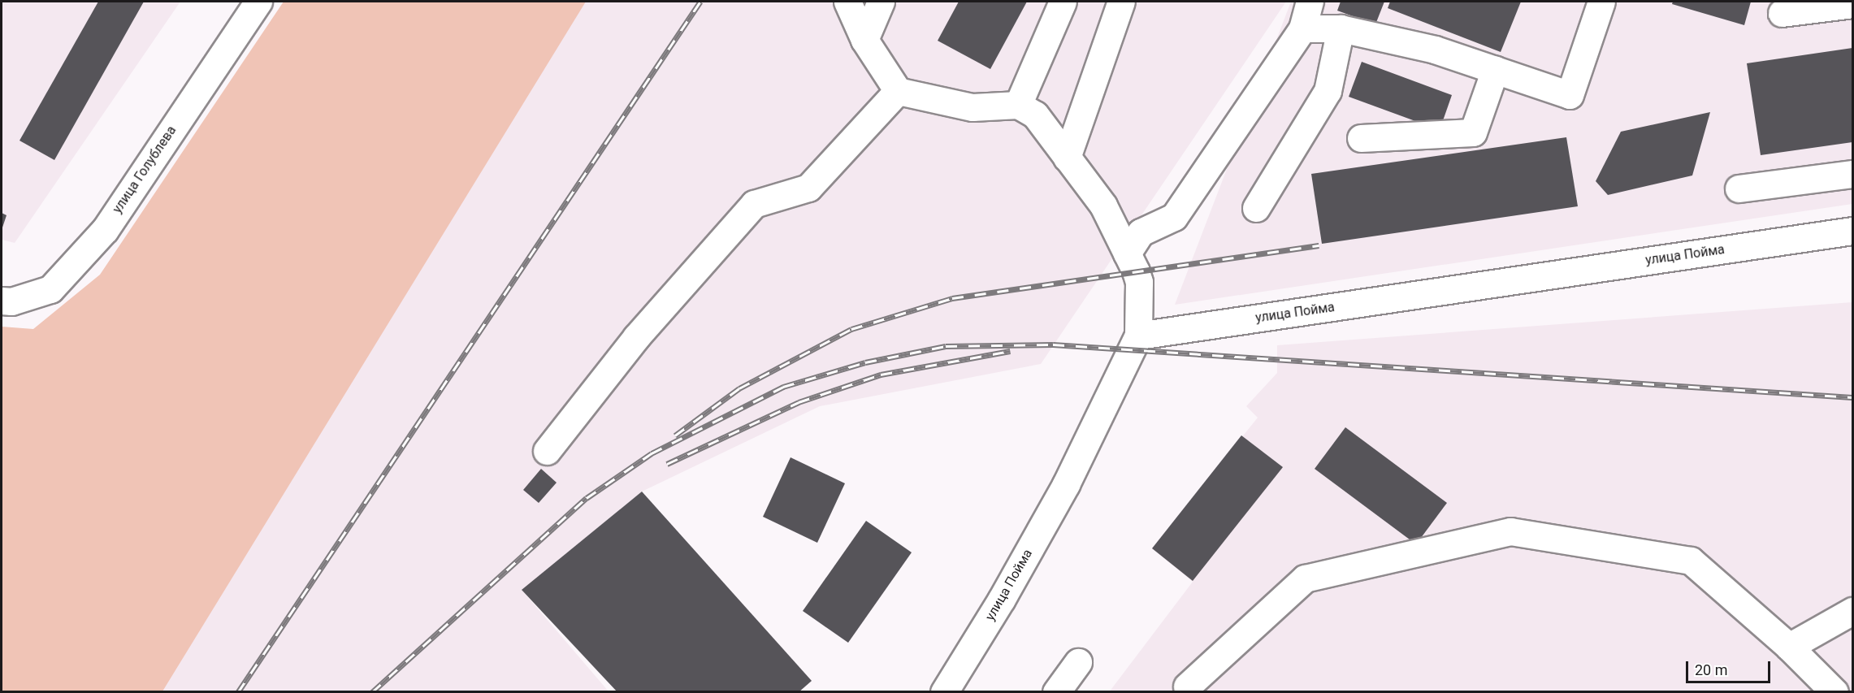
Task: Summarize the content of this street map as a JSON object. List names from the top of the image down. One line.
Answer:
{"streets":{"street":["улица Голублева","улица Пойма"]},"scale_bar":"20 m"}
